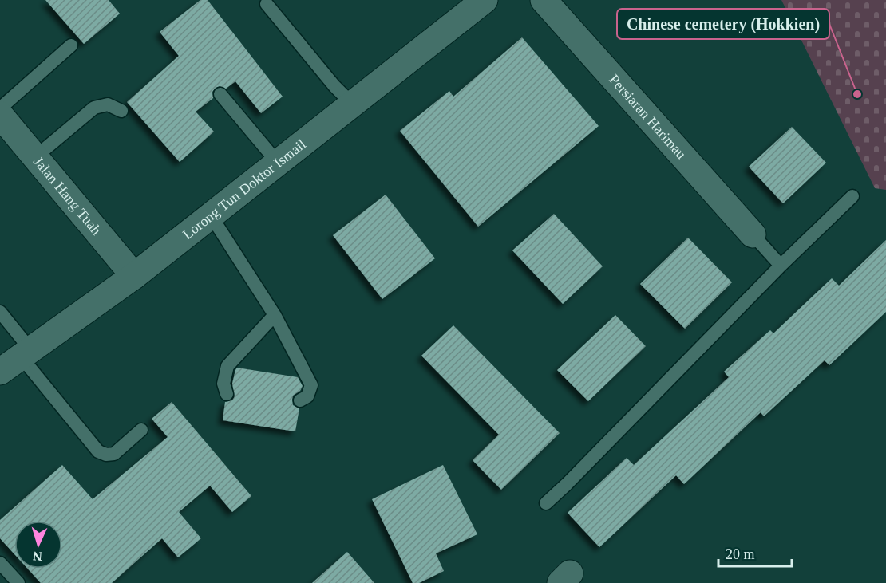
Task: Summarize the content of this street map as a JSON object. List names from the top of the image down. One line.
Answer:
{"streets":{"street":["Persiaran Harimau","Lorong Tun Doktor Ismail","Jalan Hang Tuah"]},"crossings":[["Lorong Tun Doktor Ismail","Jalan Hang Tuah"]],"places":["Chinese cemetery (Hokkien)"],"scale_bar":"20 m","north":"bottom"}
